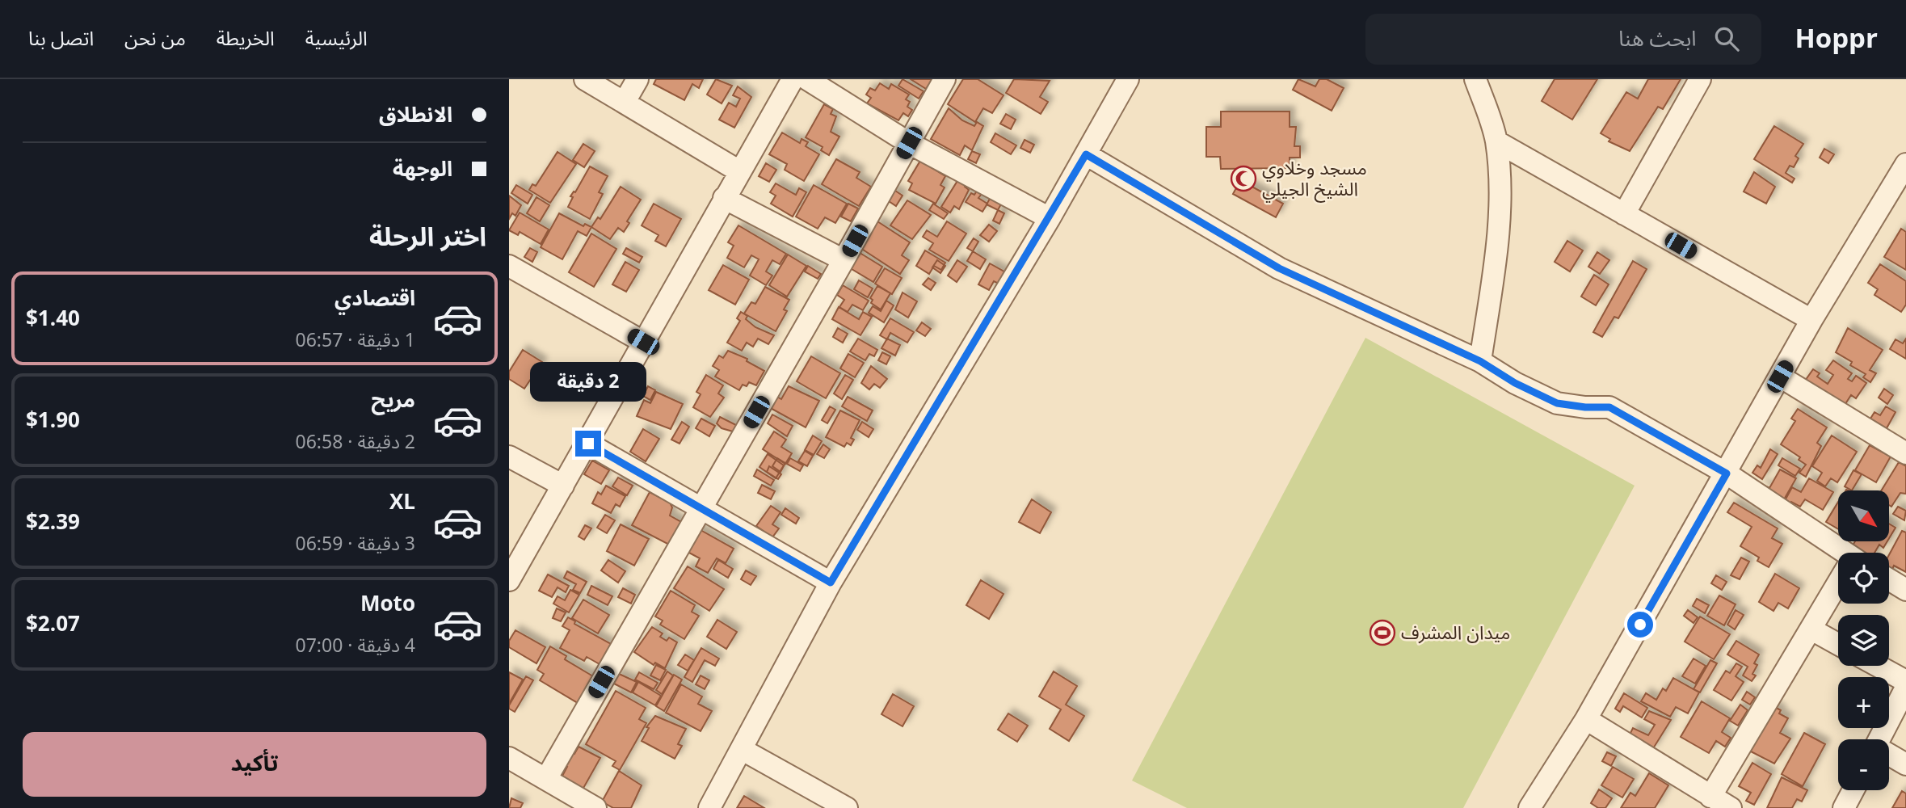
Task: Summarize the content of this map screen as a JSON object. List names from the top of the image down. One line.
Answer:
{"places":{"mosque":["مسجد وخلاوي الشيخ الجيلي"],"sports":["ميدان المشرف"]},"north":"bottom right","page":{"header":"Hoppr","search":"ابحث هنا","nav":["الرئيسية","الخريطة","من نحن","اتصل بنا"],"banner":["الانطلاق","الوجهة"],"heading":"اختر الرحلة","list":[{"name":"اقتصادي","note":"1 دقيقة · 06:57","value":"$1.40"},{"name":"مريح","note":"2 دقيقة · 06:58","value":"$1.90"},{"name":"XL","note":"3 دقيقة · 06:59","value":"$2.39"},{"name":"Moto","note":"4 دقيقة · 07:00","value":"$2.07"}],"bubble":"2 دقيقة","map_buttons":["+","−"],"buttons":"تأكيد"}}
